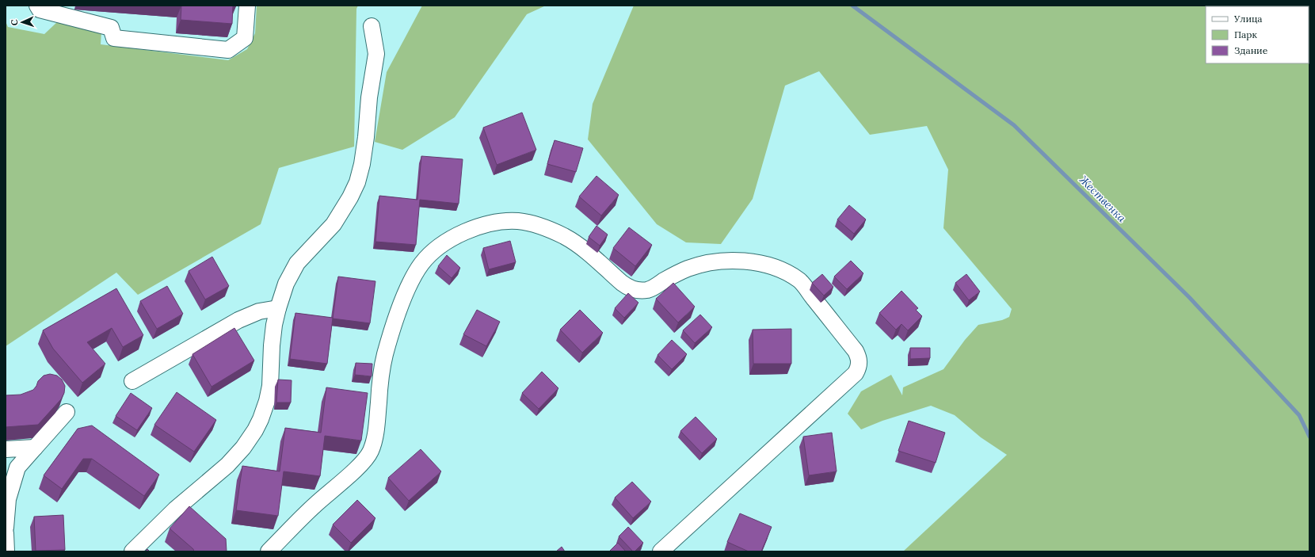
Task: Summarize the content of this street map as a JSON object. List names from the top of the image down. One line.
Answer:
{"water":["Жественка"],"legend":["Улица","Парк","Здание"],"north":"left"}
